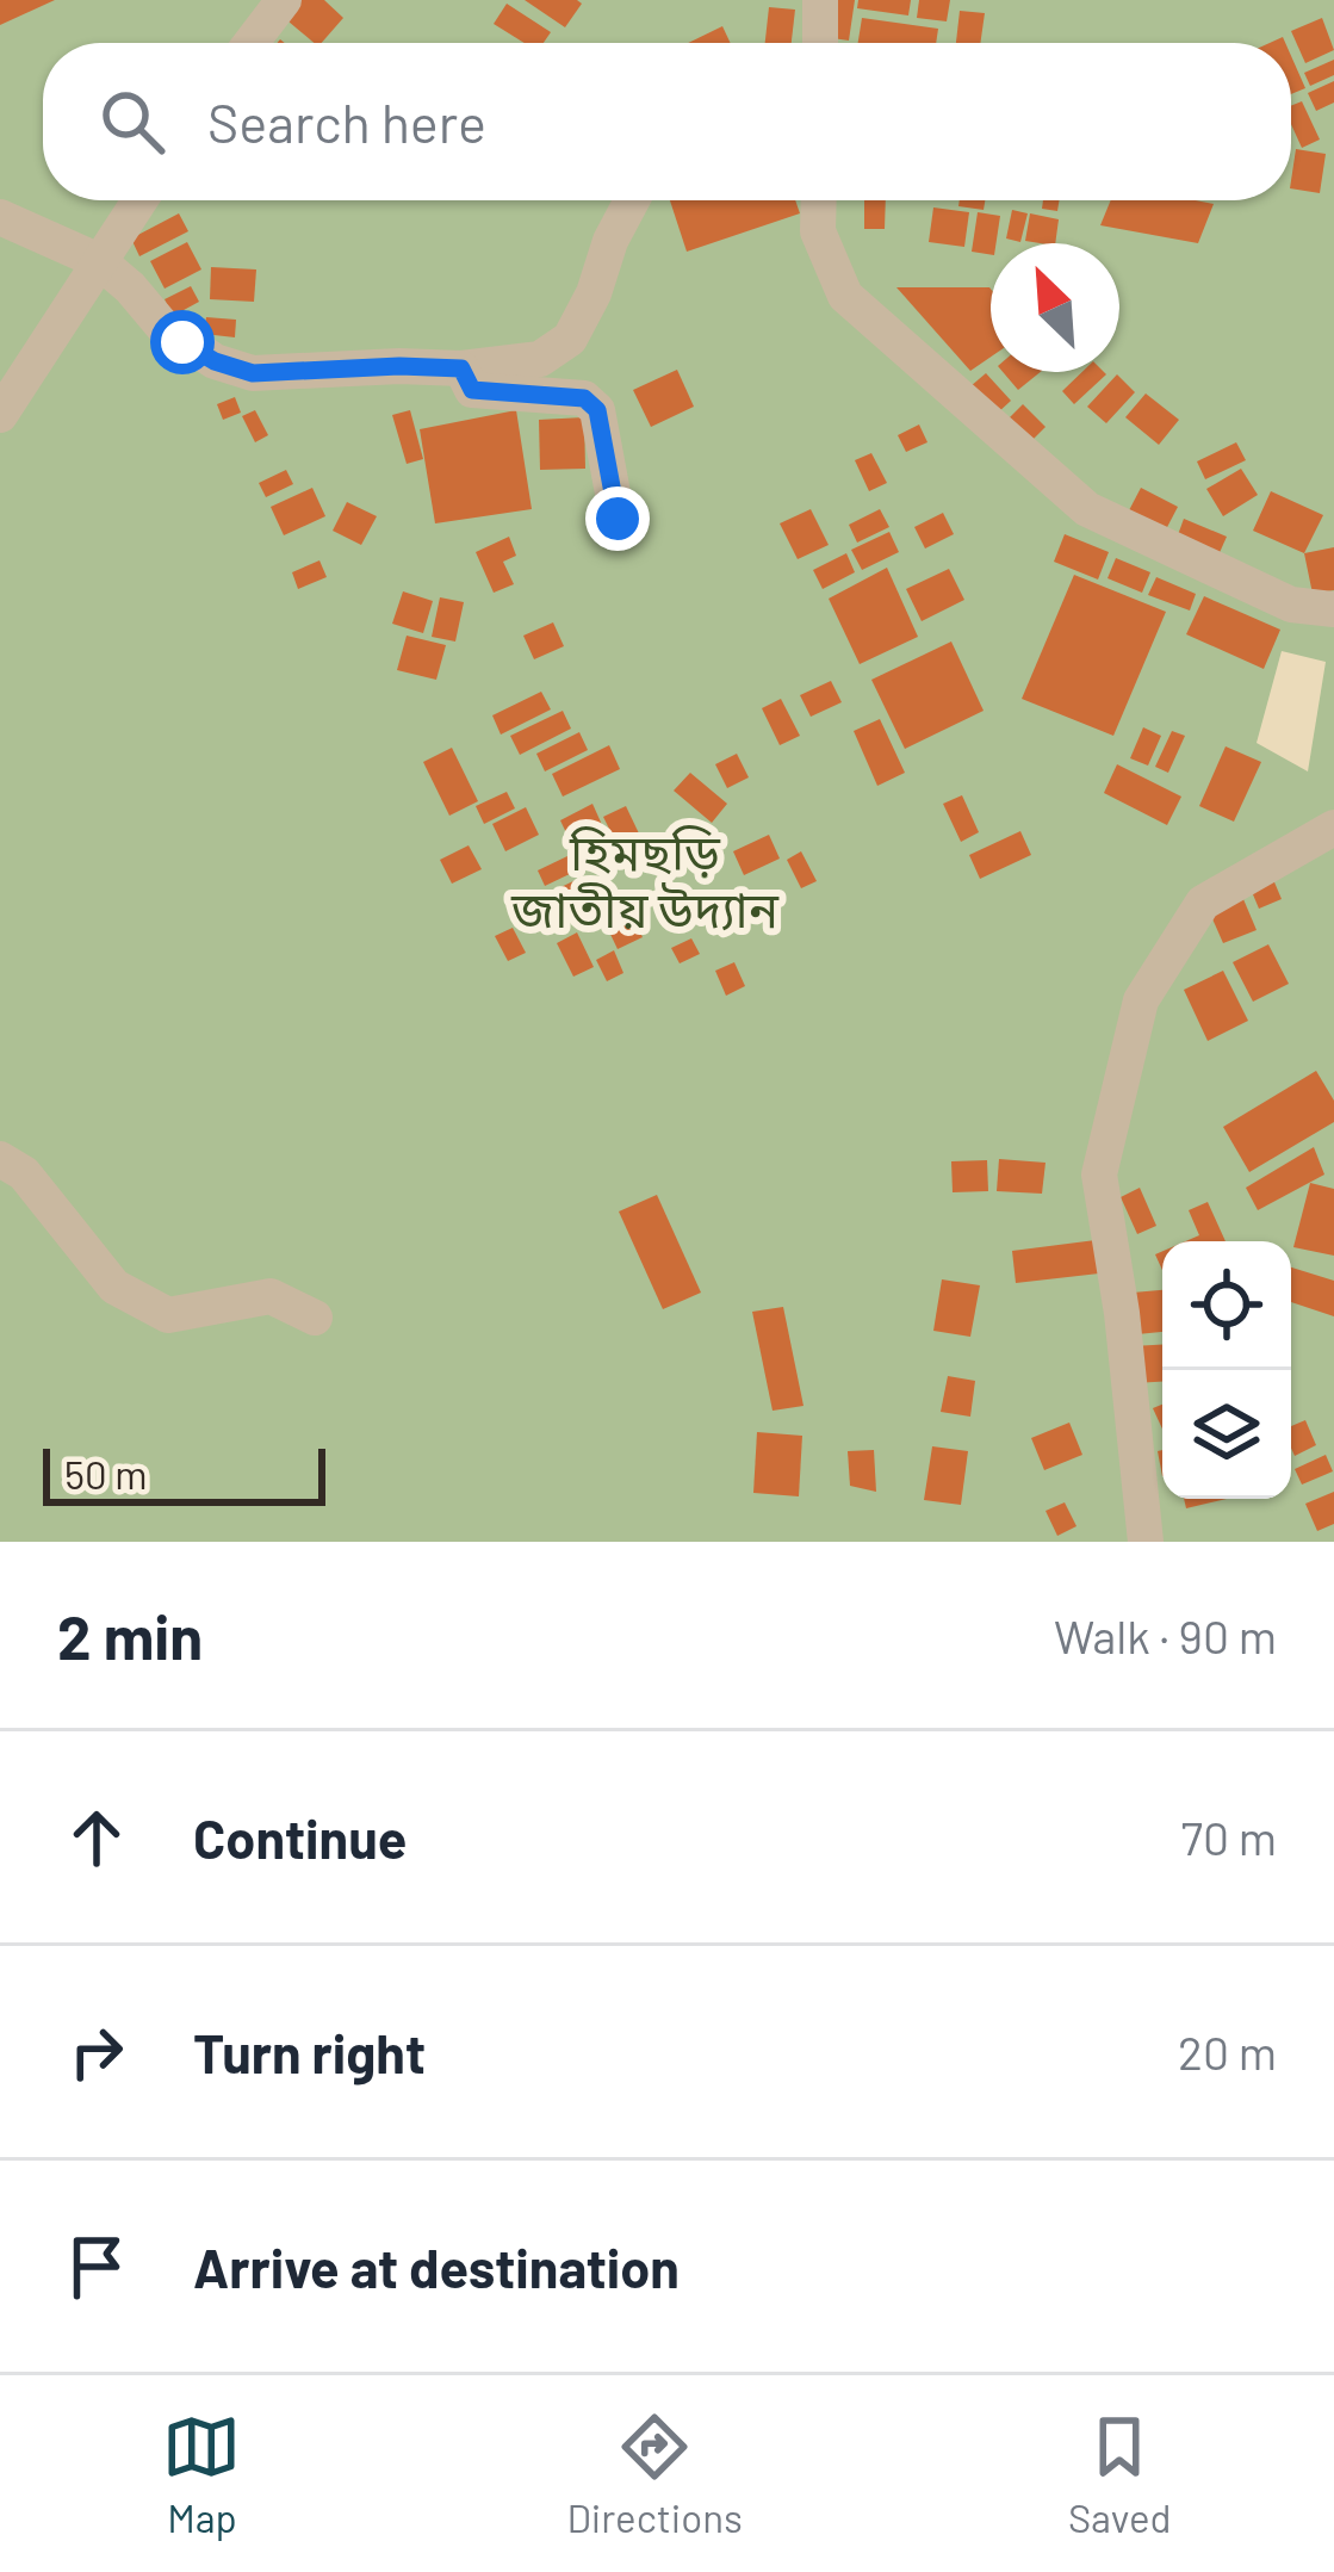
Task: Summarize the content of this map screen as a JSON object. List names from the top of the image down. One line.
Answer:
{"parks":["হিমছড়ি জাতীয় উদ্যান"],"scale_bar":"50 m","north":"top left","page":{"search":"Search here","scale":"50 m","heading":["2 min","Walk · 90 m"],"list":[["Continue","70 m"],["Turn right","20 m"],"Arrive at destination"],"nav":["Map","Directions","Saved"]}}
